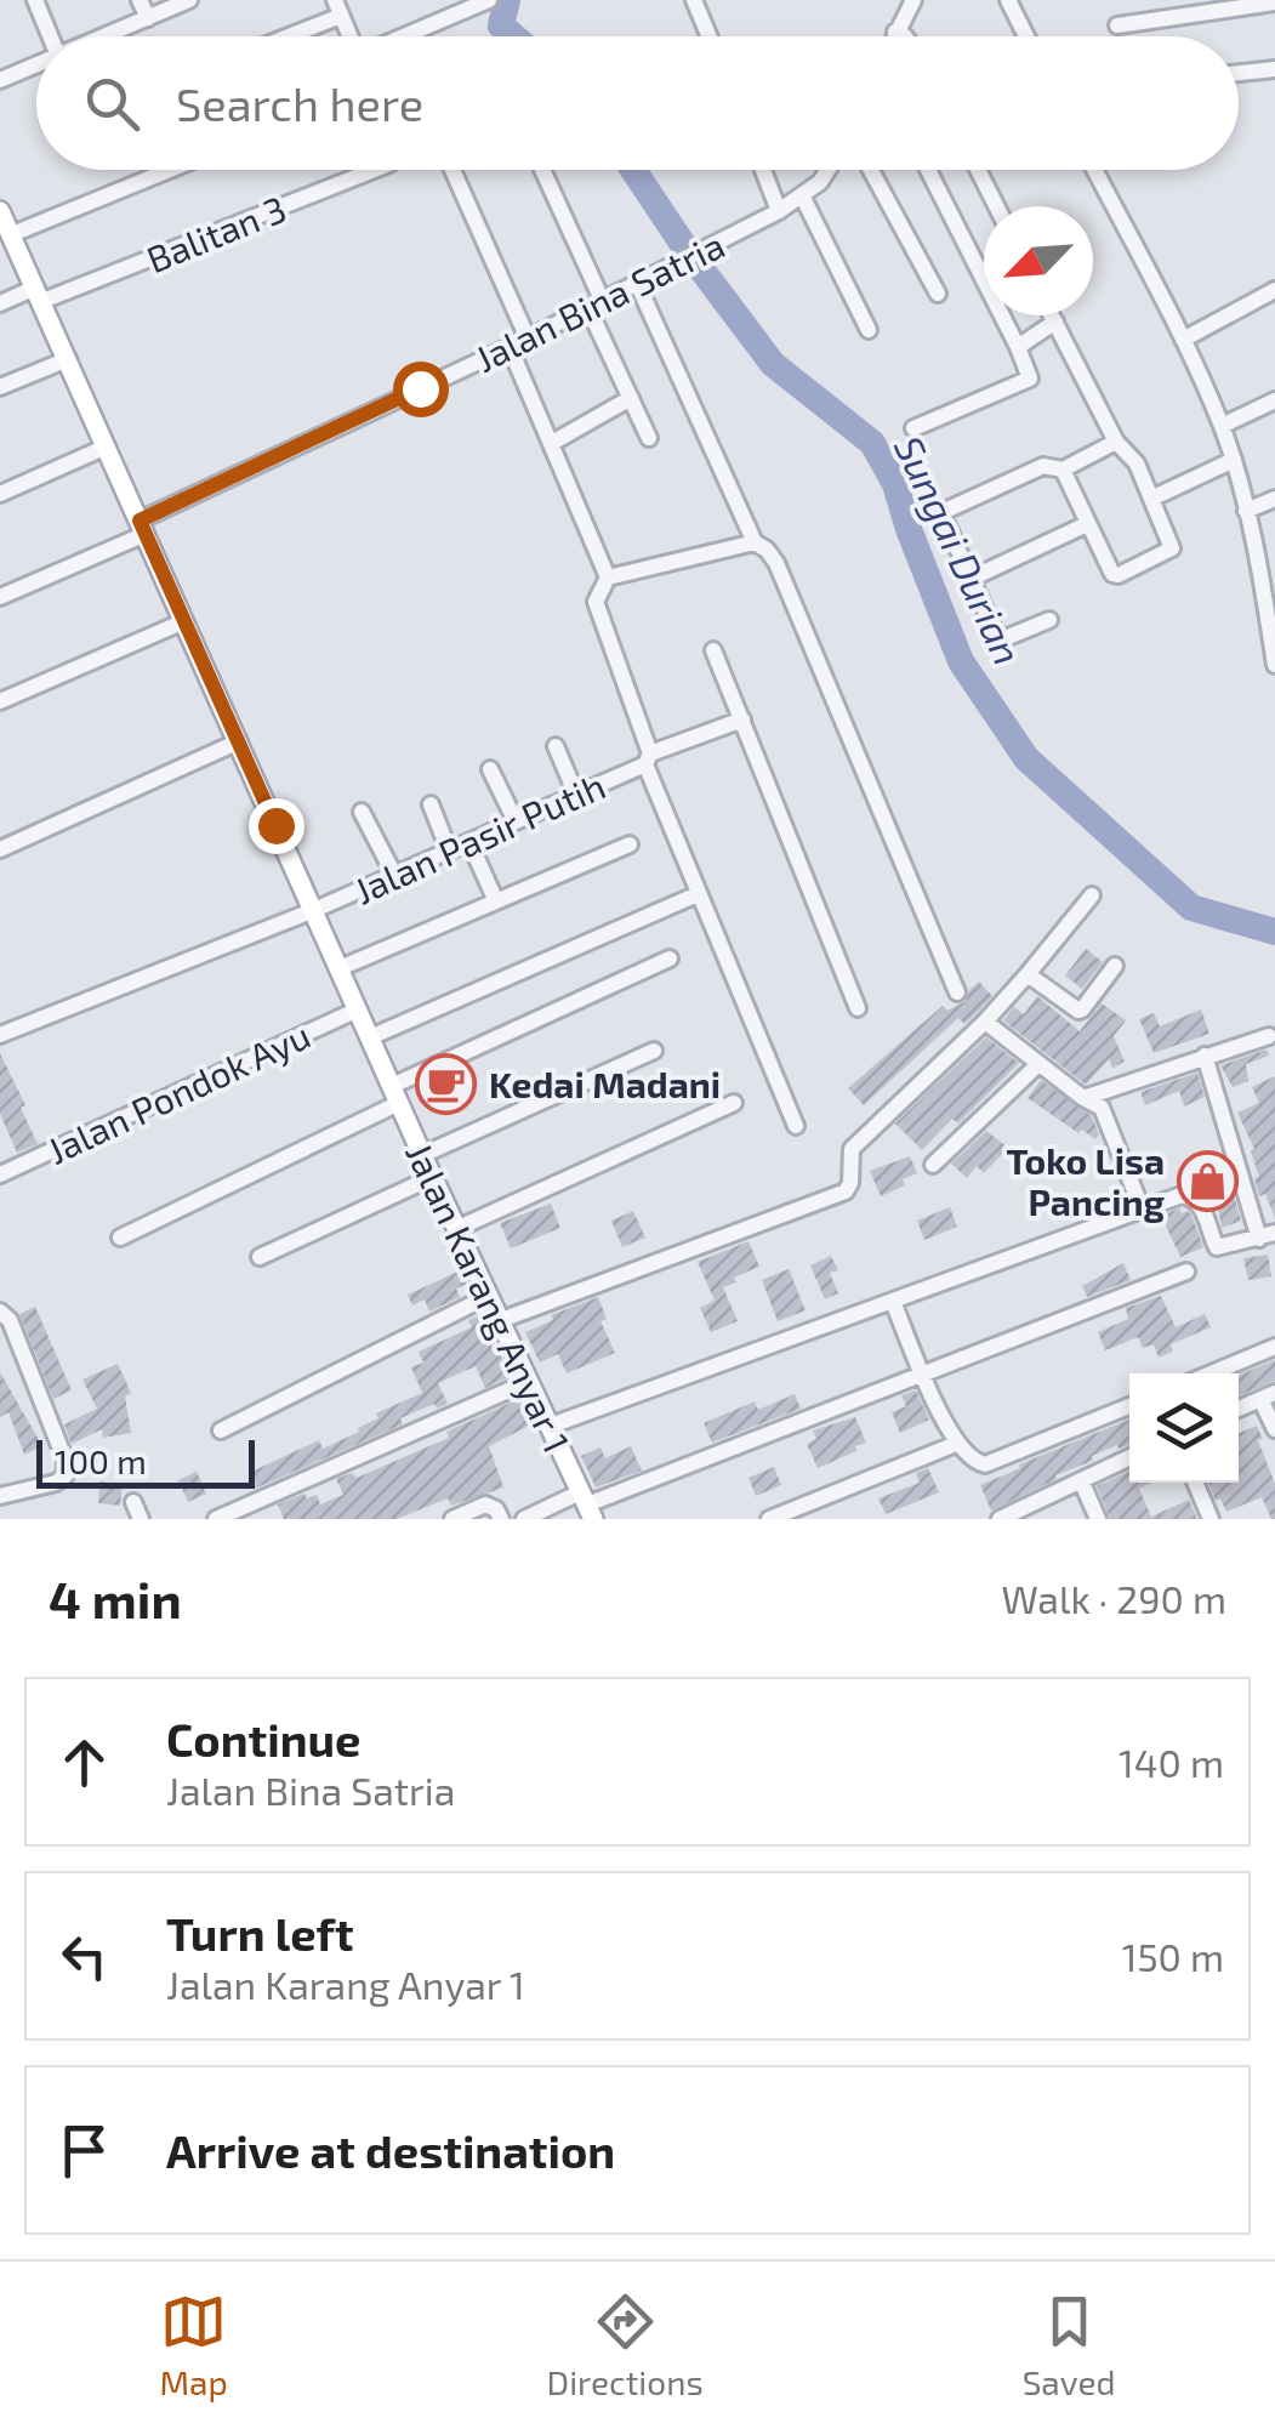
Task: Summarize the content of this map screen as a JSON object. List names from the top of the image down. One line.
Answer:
{"streets":{"main road":["Jalan Karang Anyar 1"],"street":["Balitan 3","Jalan Bina Satria","Jalan Pasir Putih","Jalan Pondok Ayu"]},"crossings":[["Balitan 3","Jalan Karang Anyar 1"],["Jalan Bina Satria","Jalan Karang Anyar 1"],["Jalan Pasir Putih","Jalan Karang Anyar 1"],["Jalan Pondok Ayu","Jalan Karang Anyar 1"]],"water":["Sungai Durian"],"places":{"cafe":["Kedai Madani"],"shop":["Toko Lisa Pancing"]},"scale_bar":"100 m","north":"bottom left","page":{"search":"Search here","scale":"100 m","heading":["4 min","Walk · 290 m"],"list":[["Continue","Jalan Bina Satria","140 m"],["Turn left","Jalan Karang Anyar 1","150 m"],"Arrive at destination"],"nav":["Map","Directions","Saved"]}}
